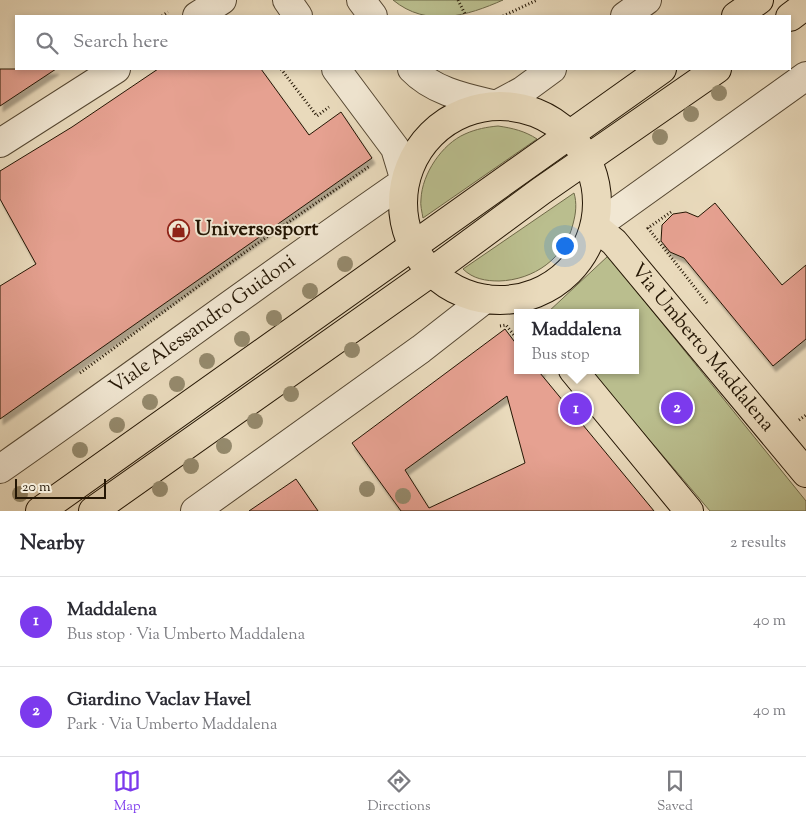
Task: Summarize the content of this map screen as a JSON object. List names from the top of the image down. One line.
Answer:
{"streets":{"main road":["Via Umberto Maddalena"],"street":["Viale Alessandro Guidoni"]},"places":{"shop":["Universosport"]},"scale_bar":"20 m","page":{"search":"Search here","popup":["Maddalena","Bus stop"],"pins":["2","1"],"scale":"20 m","heading":["Nearby","2 results"],"list":[{"mark":"1","name":"Maddalena","note":"Bus stop · Via Umberto Maddalena","value":"40 m"},{"mark":"2","name":"Giardino Vaclav Havel","note":"Park · Via Umberto Maddalena","value":"40 m"}],"nav":["Map","Directions","Saved"]}}
